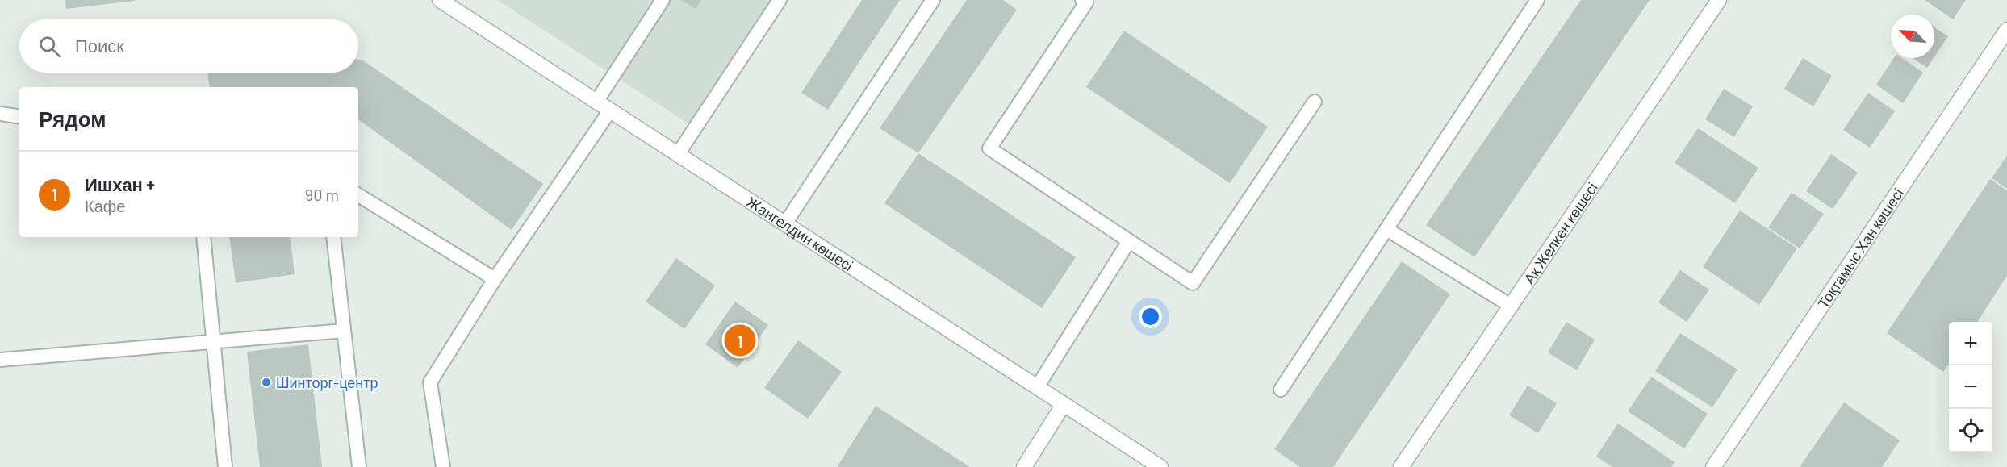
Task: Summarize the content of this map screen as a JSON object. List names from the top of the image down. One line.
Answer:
{"streets":{"street":["Жангелдин көшесі","Ақ Желкен көшесі","Тоқтамыс Хан көшесі"]},"places":["Шинторг-центр"],"north":"top left","page":{"search":"Поиск","heading":"Рядом","list":[{"mark":"1","name":"Ишхан +","note":"Кафе","value":"90 m"}],"map_buttons":["+","−"],"pins":"1"}}
